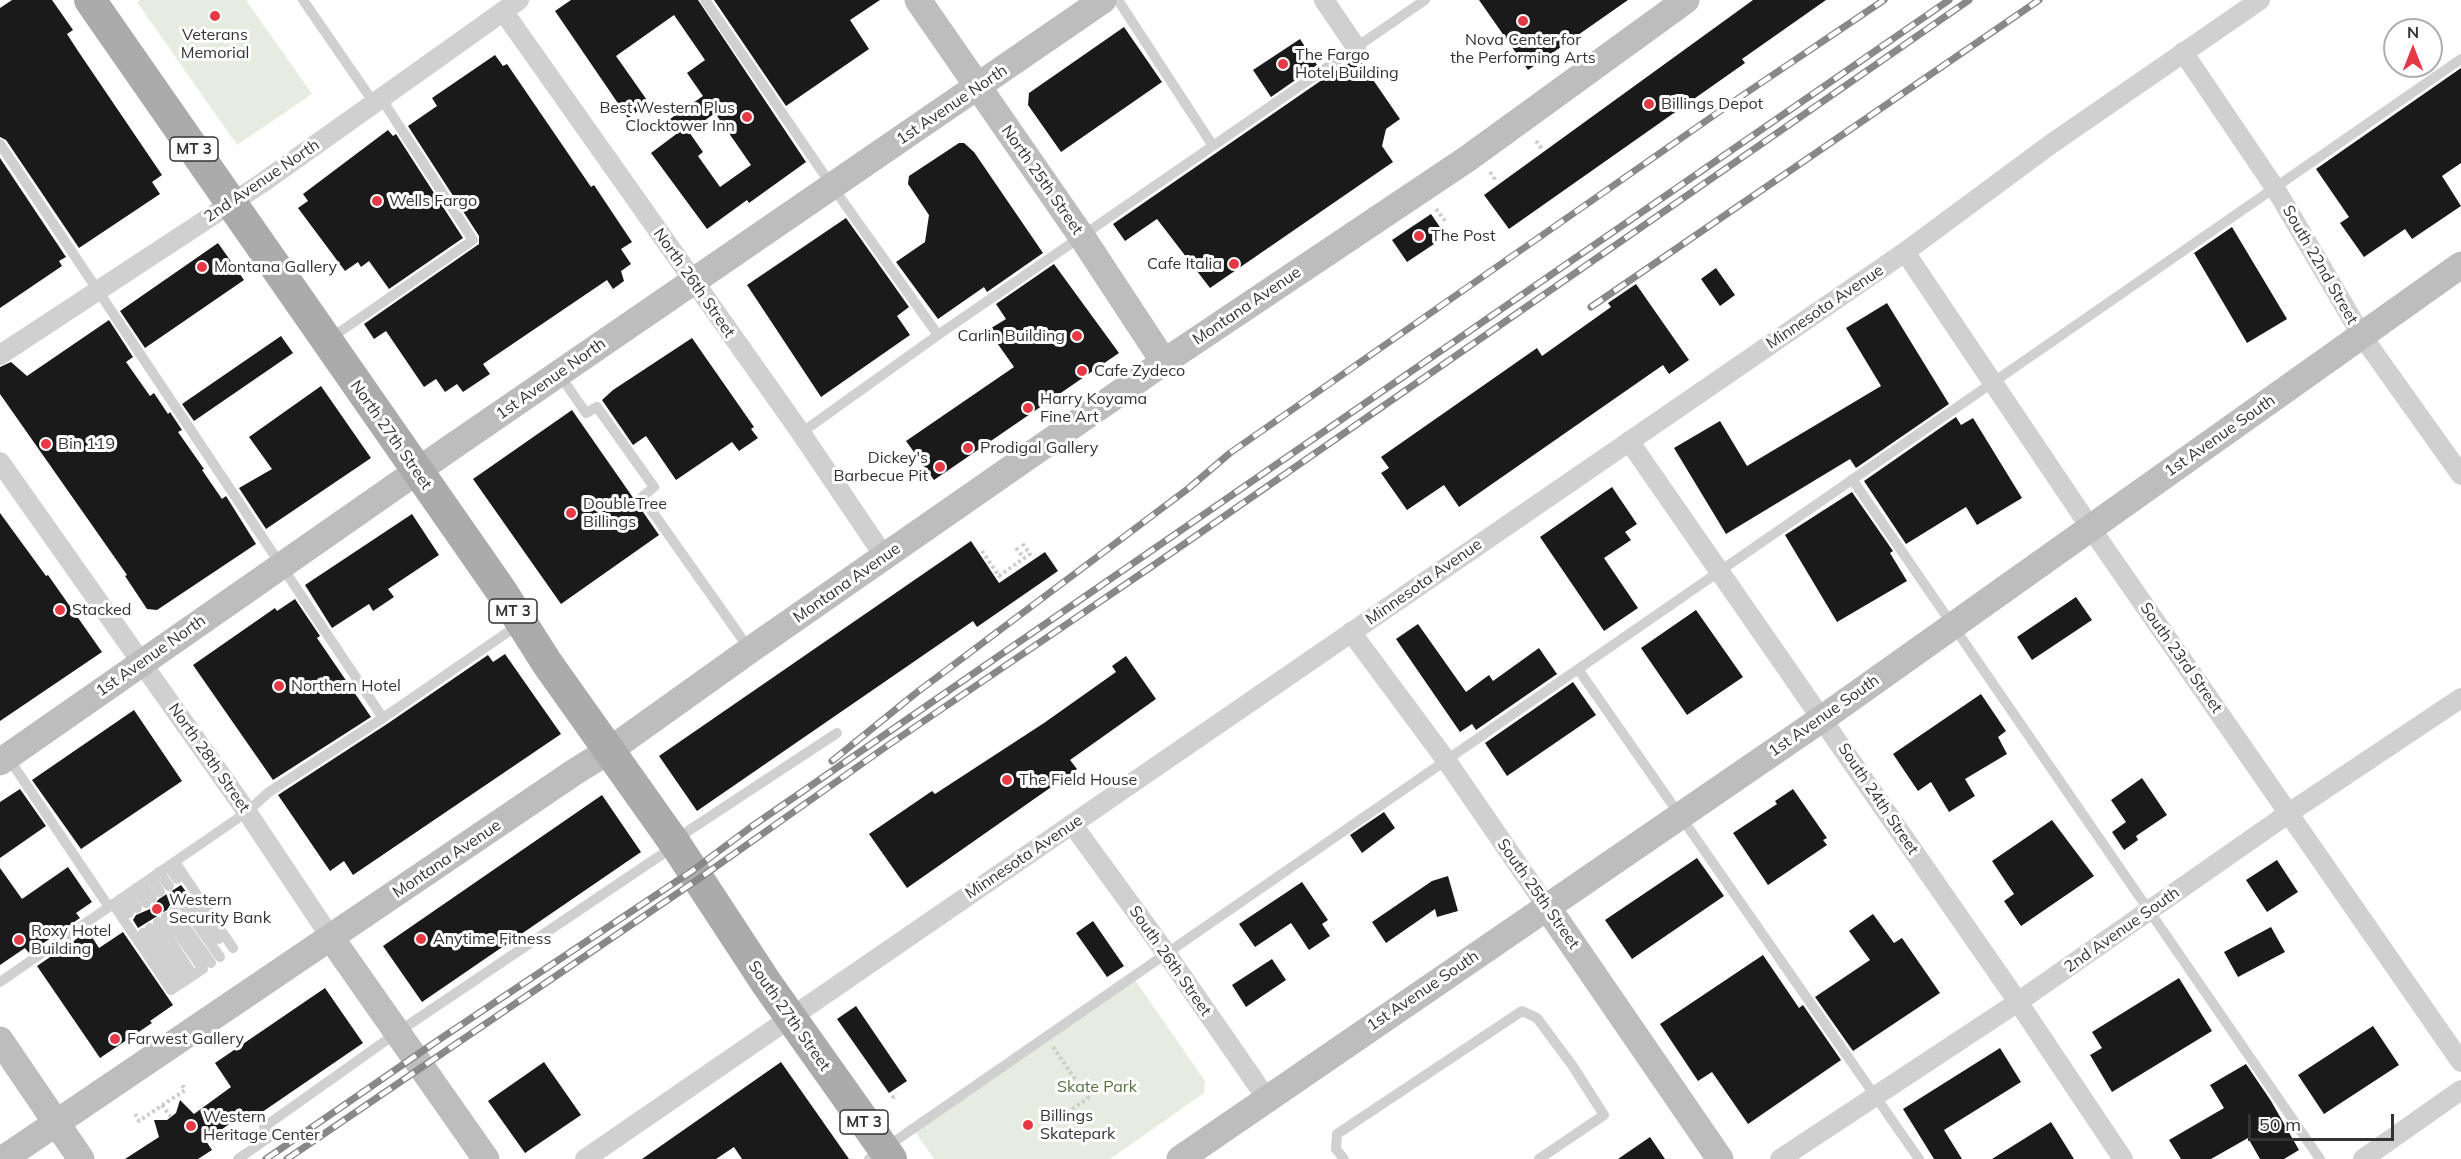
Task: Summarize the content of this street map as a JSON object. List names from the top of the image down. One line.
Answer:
{"streets":{"main road":["1st Avenue North","MT 3","North 25th Street","Montana Avenue","North 27th Street","1st Avenue South","North 28th Street","South 25th Street","South 27th Street"],"street":["2nd Avenue North","South 22nd Street","North 26th Street","Minnesota Avenue","South 23rd Street","South 24th Street","2nd Avenue South","South 26th Street"]},"crossings":[["1st Avenue North","North 25th Street"],["1st Avenue North","North 26th Street"],["1st Avenue North","North 27th Street"],["1st Avenue North","North 28th Street"],["North 25th Street","Montana Avenue"],["2nd Avenue North","North 26th Street"],["2nd Avenue North","North 27th Street"],["South 22nd Street","Minnesota Avenue"],["South 22nd Street","1st Avenue South"],["North 26th Street","Montana Avenue"],["Montana Avenue","North 27th Street"],["Montana Avenue","North 28th Street"],["Minnesota Avenue","South 23rd Street"],["Minnesota Avenue","South 24th Street"],["Minnesota Avenue","South 25th Street"],["Minnesota Avenue","South 26th Street"],["Minnesota Avenue","South 27th Street"],["North 27th Street","South 27th Street"],["1st Avenue South","South 23rd Street"],["1st Avenue South","South 24th Street"],["1st Avenue South","South 25th Street"],["1st Avenue South","South 26th Street"],["South 23rd Street","2nd Avenue South"],["South 24th Street","2nd Avenue South"]],"parks":["Skate Park"],"places":["Veterans Memorial","Nova Center for the Performing Arts","The Fargo Hotel Building","Billings Depot","Best Western Plus Clocktower Inn","Wells Fargo","The Post","Cafe Italia","Montana Gallery","Carlin Building","Cafe Zydeco","Harry Koyama Fine Art","Bin 119","Prodigal Gallery","Dickey's Barbecue Pit","DoubleTree Billings","Stacked","Northern Hotel","The Field House","Western Security Bank","Anytime Fitness","Roxy Hotel Building","Farwest Gallery","Billings Skatepark","Western Heritage Center"],"scale_bar":"50 m","north":"top"}
